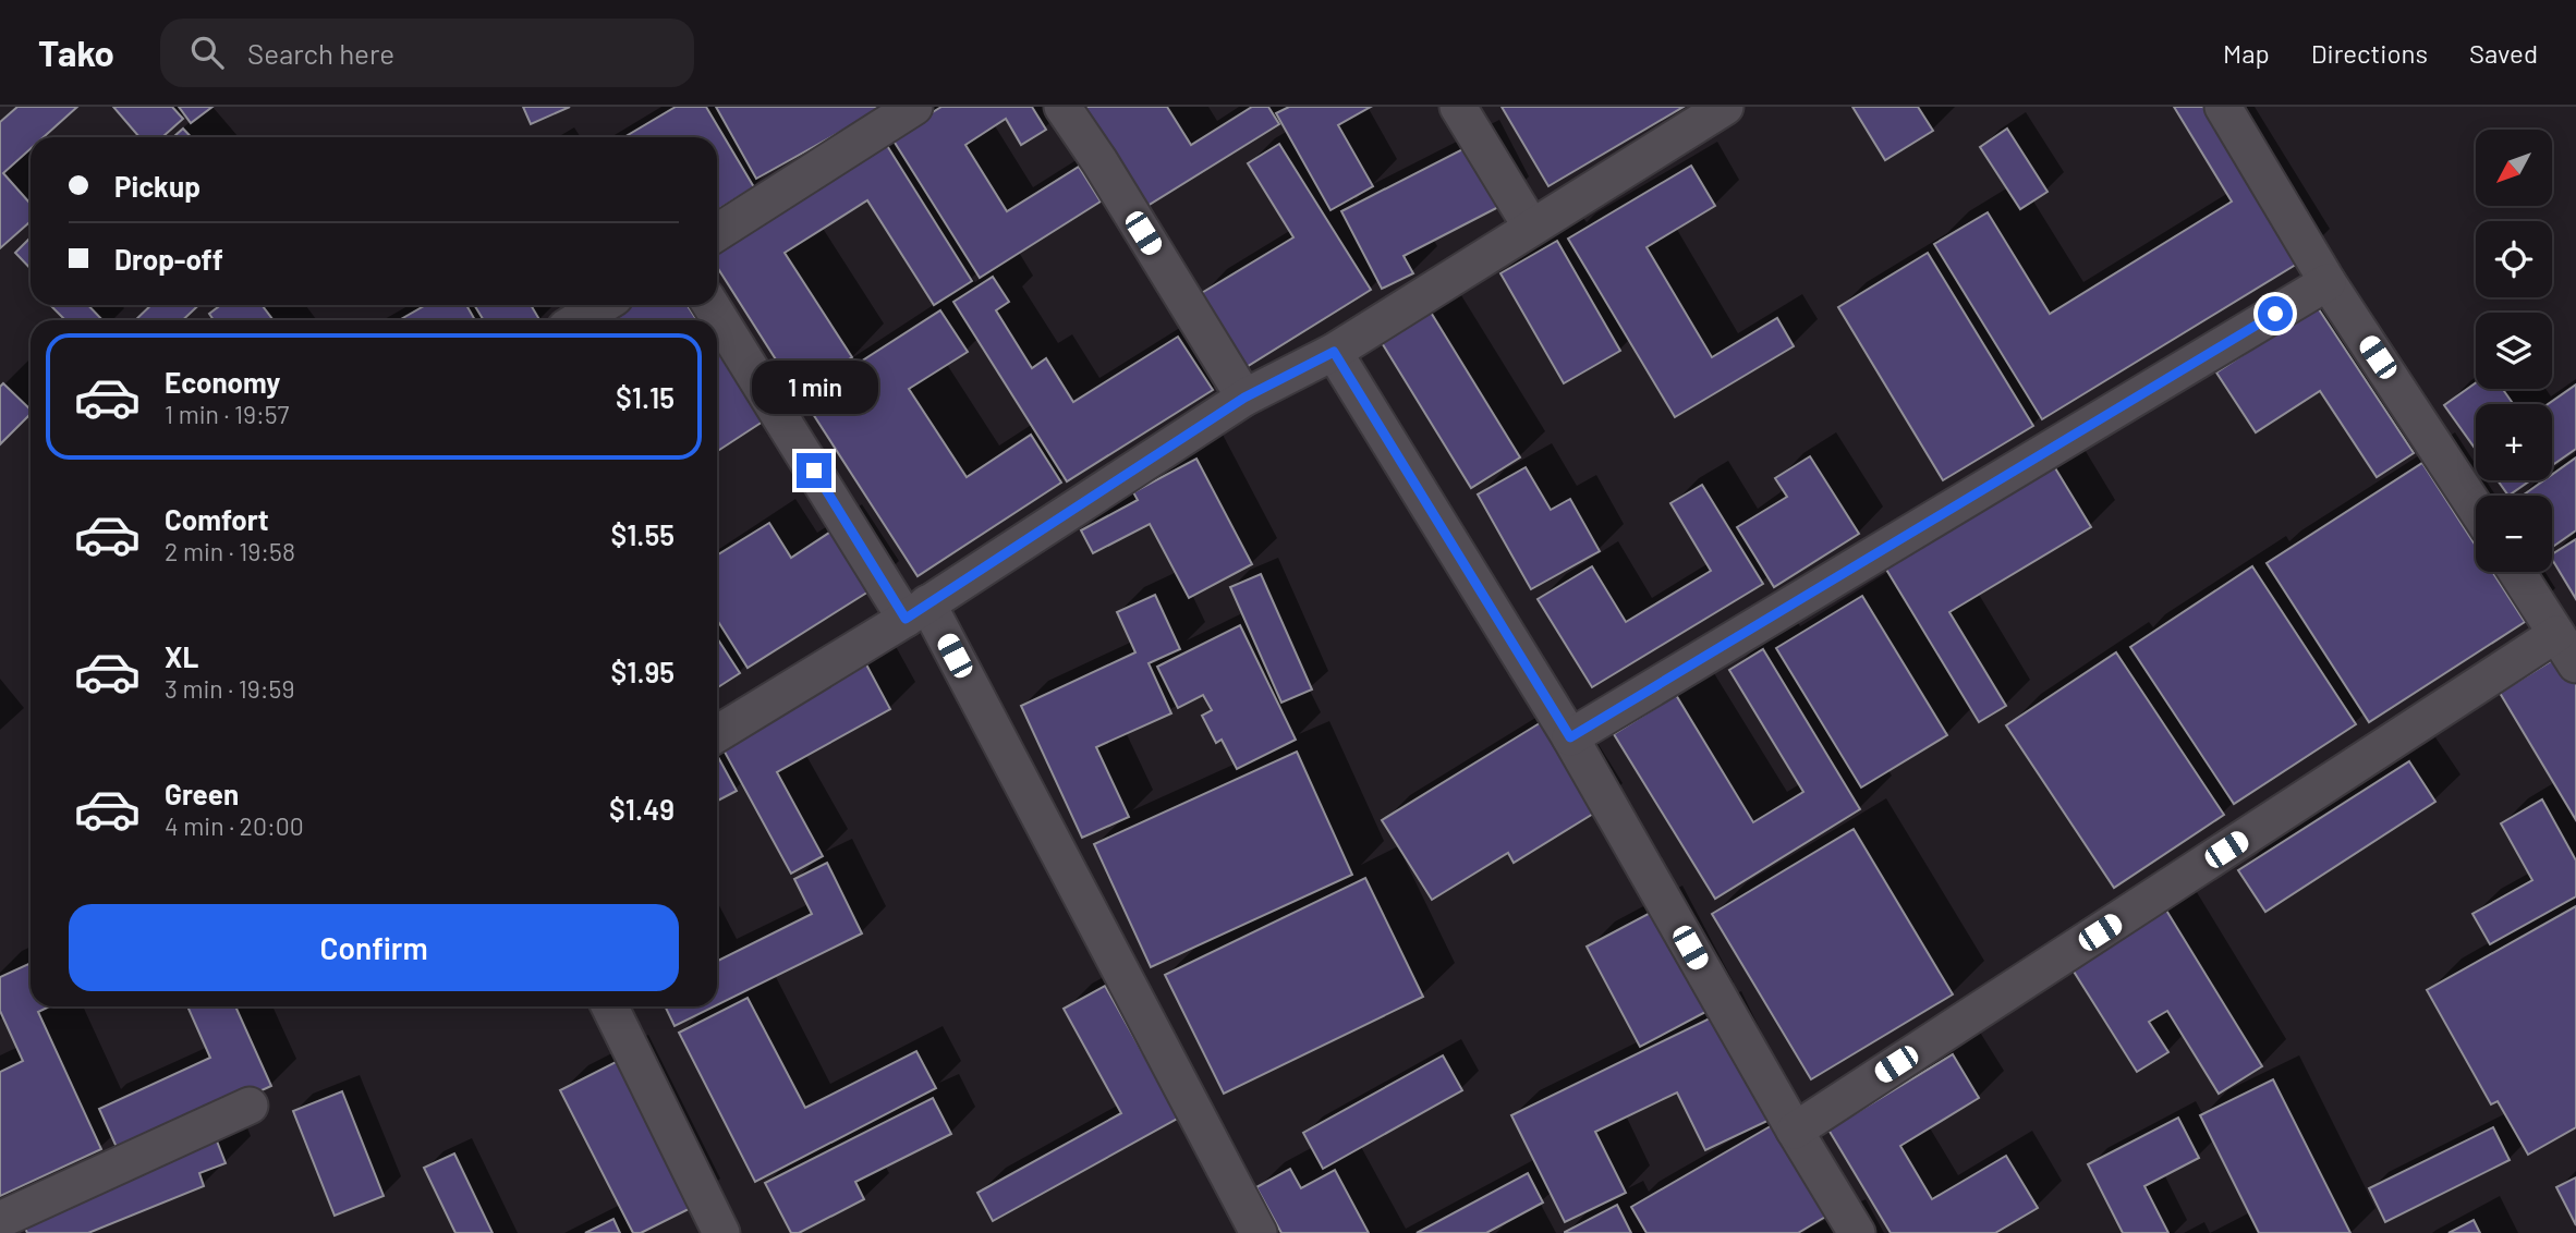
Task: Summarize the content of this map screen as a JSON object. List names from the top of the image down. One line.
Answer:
{"north":"bottom left","page":{"header":"Tako","search":"Search here","nav":["Map","Directions","Saved"],"map_buttons":["+","−"],"banner":["Pickup","Drop-off"],"list":[{"name":"Economy","note":"1 min · 19:57","value":"$1.15"},{"name":"Comfort","note":"2 min · 19:58","value":"$1.55"},{"name":"XL","note":"3 min · 19:59","value":"$1.95"},{"name":"Green","note":"4 min · 20:00","value":"$1.49"}],"bubble":"1 min","buttons":"Confirm"}}
